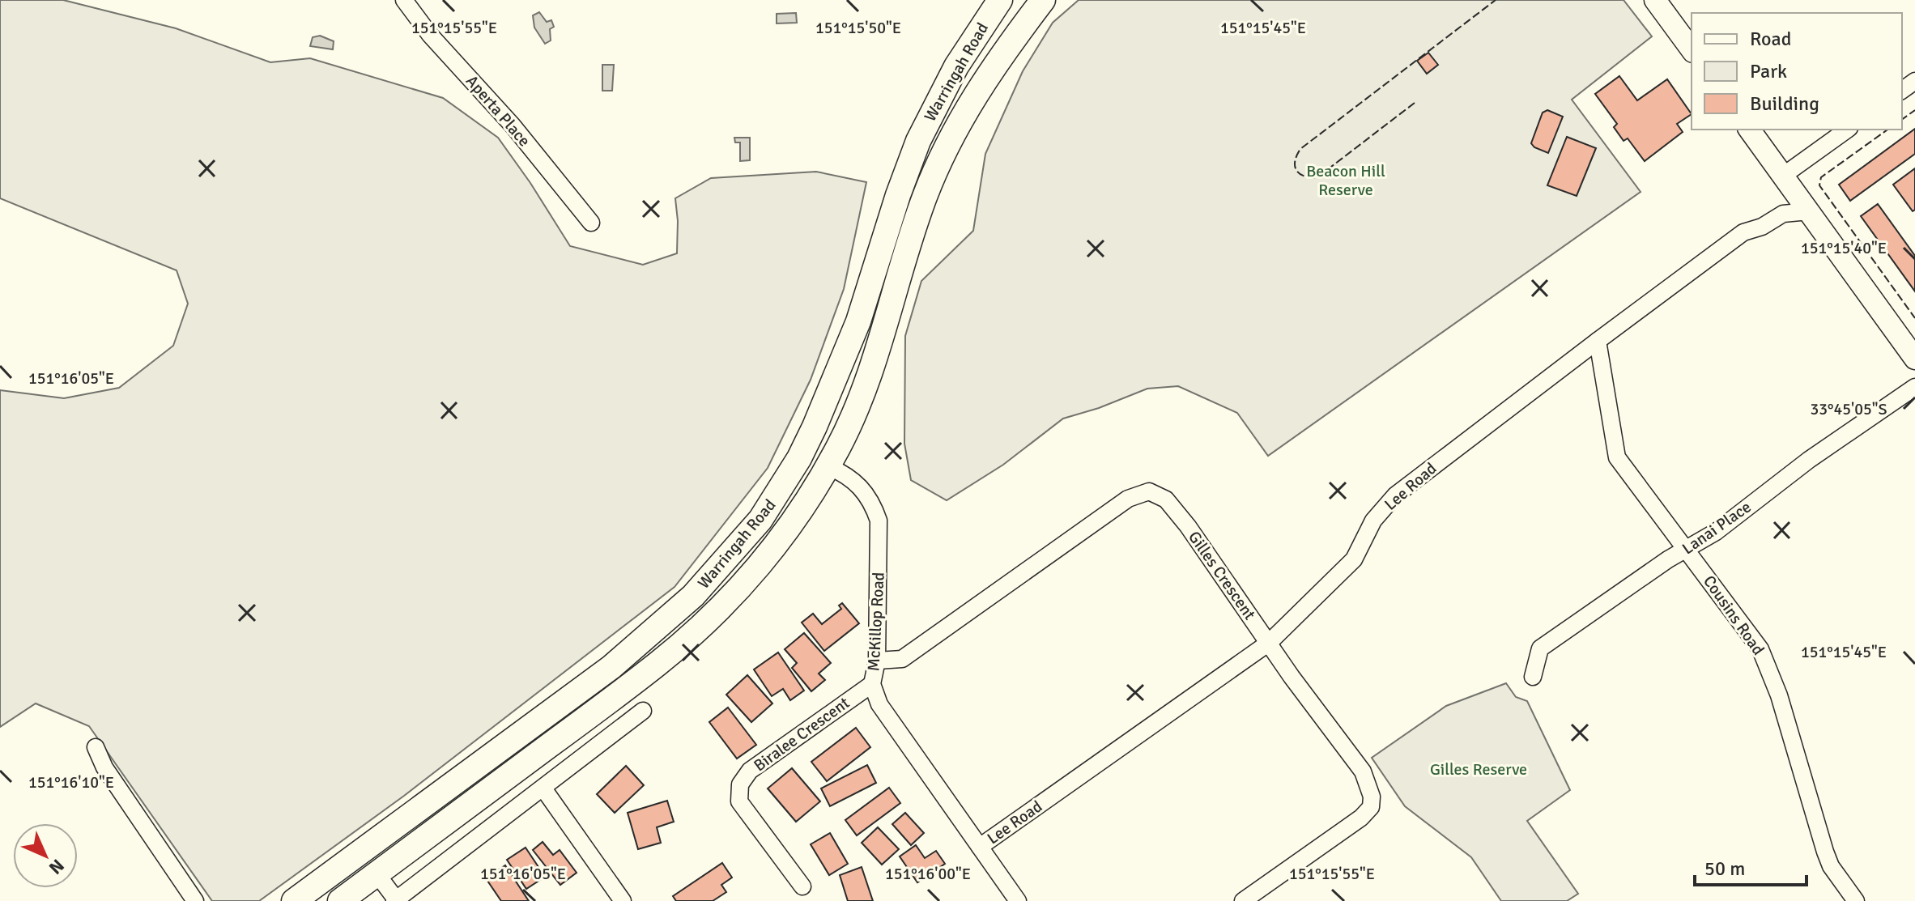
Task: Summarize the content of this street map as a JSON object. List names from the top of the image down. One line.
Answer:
{"streets":{"highway":["Warringah Road","McKillop Road"],"street":["Aperta Place","Lee Road","Lanai Place","Gilles Crescent","Cousins Road","Biralee Crescent"]},"crossings":[["Warringah Road","McKillop Road"],["Lee Road","Gilles Crescent"],["Lee Road","Cousins Road"],["Lee Road","McKillop Road"],["Lanai Place","Cousins Road"],["Gilles Crescent","McKillop Road"],["McKillop Road","Biralee Crescent"]],"parks":["Beacon Hill Reserve","Gilles Reserve"],"legend":["Road","Park","Building"],"scale_bar":"50 m","north":"bottom right","coordinates":["151°15'55\"E","151°15'50\"E","151°15'45\"E","151°15'40\"E","151°16'05\"E","33°45'05\"S","151°16'10\"E","151°16'00\"E"]}
